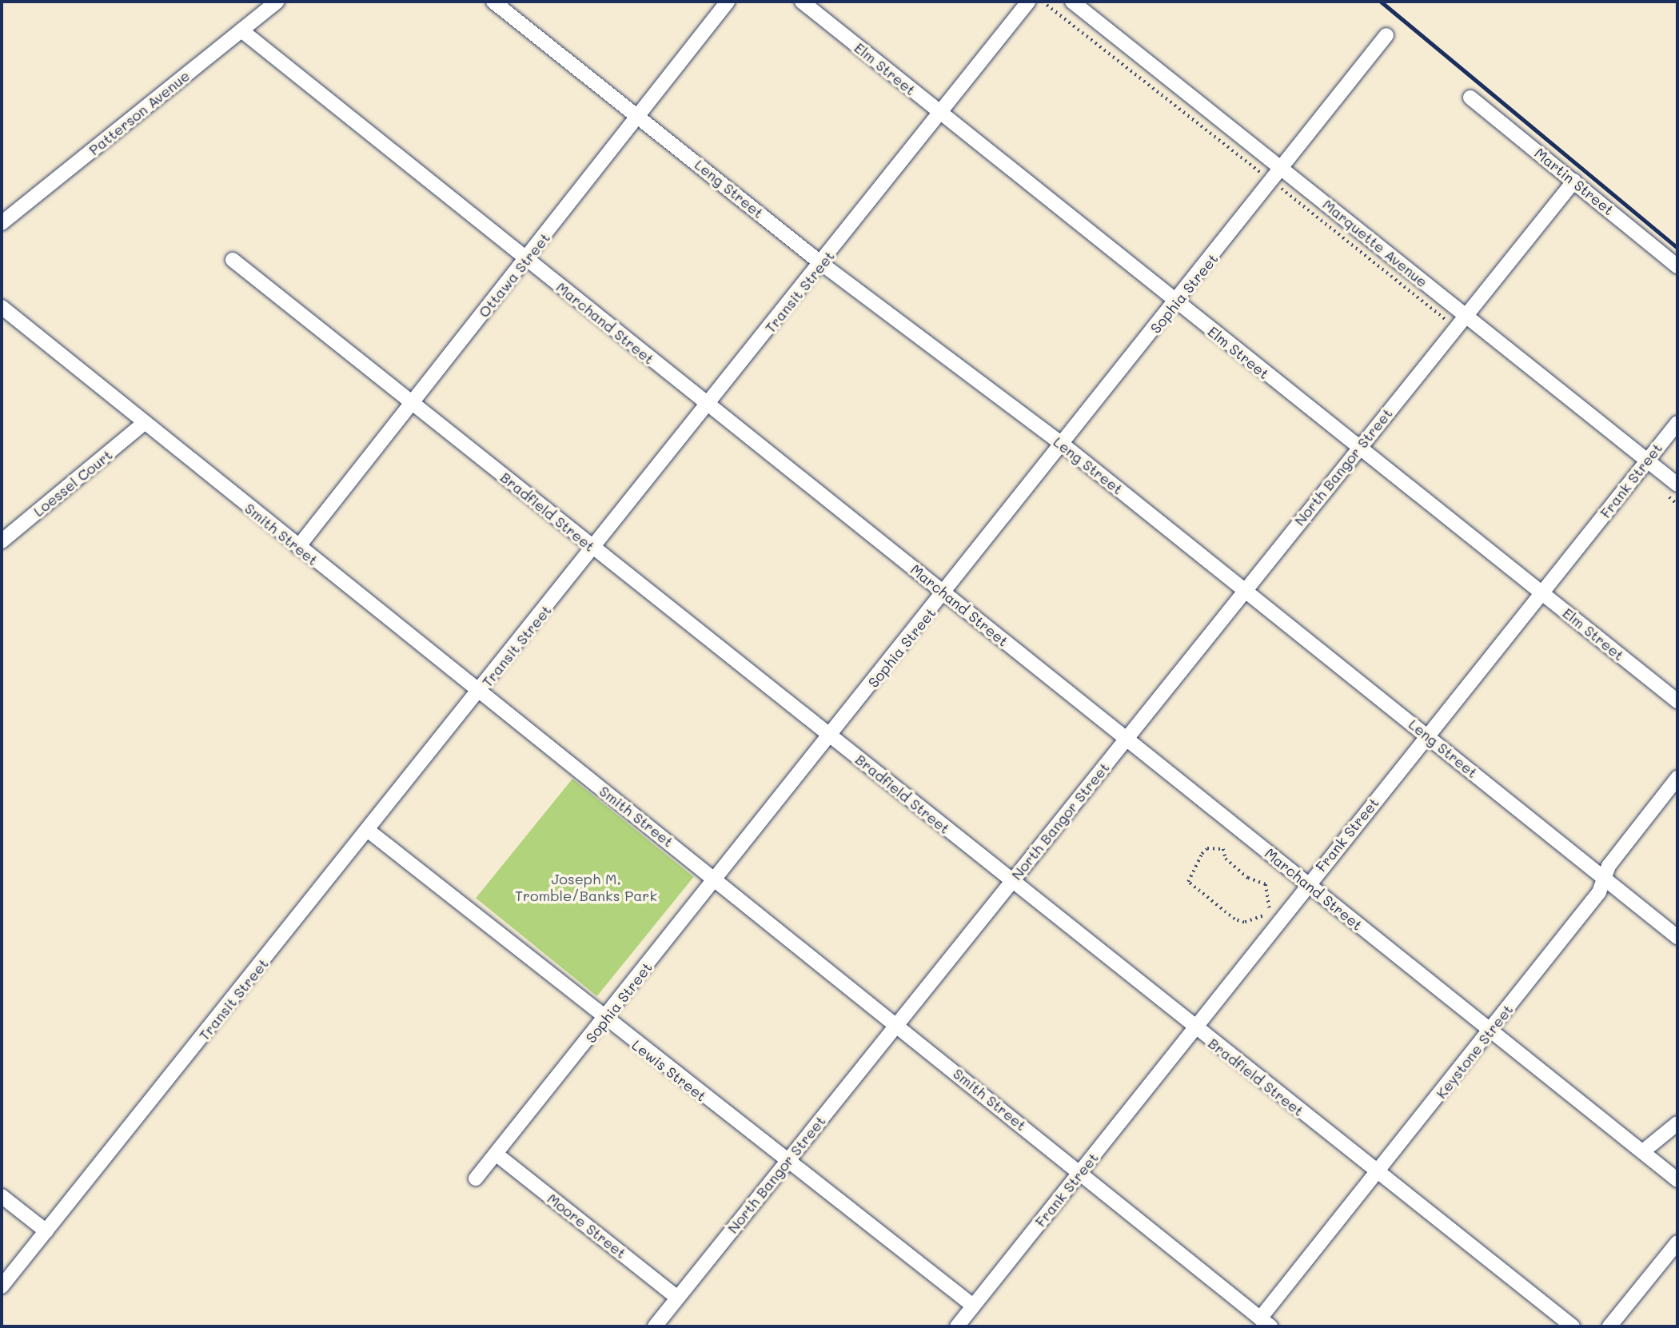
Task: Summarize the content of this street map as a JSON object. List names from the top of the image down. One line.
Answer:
{"streets":{"street":["Elm Street","Patterson Avenue","Martin Street","Leng Street","Marquette Avenue","Ottawa Street","Transit Street","Sophia Street","Marchand Street","North Bangor Street","Frank Street","Loessel Court","Bradfield Street","Smith Street","Keystone Street","Lewis Street","Moore Street"]},"crossings":[["Elm Street","Transit Street"],["Elm Street","Sophia Street"],["Elm Street","North Bangor Street"],["Elm Street","Frank Street"],["Patterson Avenue","Marchand Street"],["Martin Street","North Bangor Street"],["Leng Street","Ottawa Street"],["Leng Street","Transit Street"],["Leng Street","Sophia Street"],["Leng Street","North Bangor Street"],["Leng Street","Frank Street"],["Leng Street","Keystone Street"],["Marquette Avenue","Sophia Street"],["Marquette Avenue","North Bangor Street"],["Marquette Avenue","Frank Street"],["Ottawa Street","Marchand Street"],["Ottawa Street","Bradfield Street"],["Ottawa Street","Smith Street"],["Transit Street","Marchand Street"],["Transit Street","Bradfield Street"],["Transit Street","Smith Street"],["Transit Street","Lewis Street"],["Sophia Street","Marchand Street"],["Sophia Street","Bradfield Street"],["Sophia Street","Smith Street"],["Sophia Street","Lewis Street"],["Sophia Street","Moore Street"],["Marchand Street","North Bangor Street"],["Marchand Street","Frank Street"],["Marchand Street","Keystone Street"],["North Bangor Street","Bradfield Street"],["North Bangor Street","Smith Street"],["North Bangor Street","Lewis Street"],["North Bangor Street","Moore Street"],["Frank Street","Bradfield Street"],["Frank Street","Smith Street"],["Frank Street","Lewis Street"],["Loessel Court","Smith Street"],["Bradfield Street","Keystone Street"],["Smith Street","Keystone Street"]],"parks":["Joseph M. Tromble/Banks Park"]}
